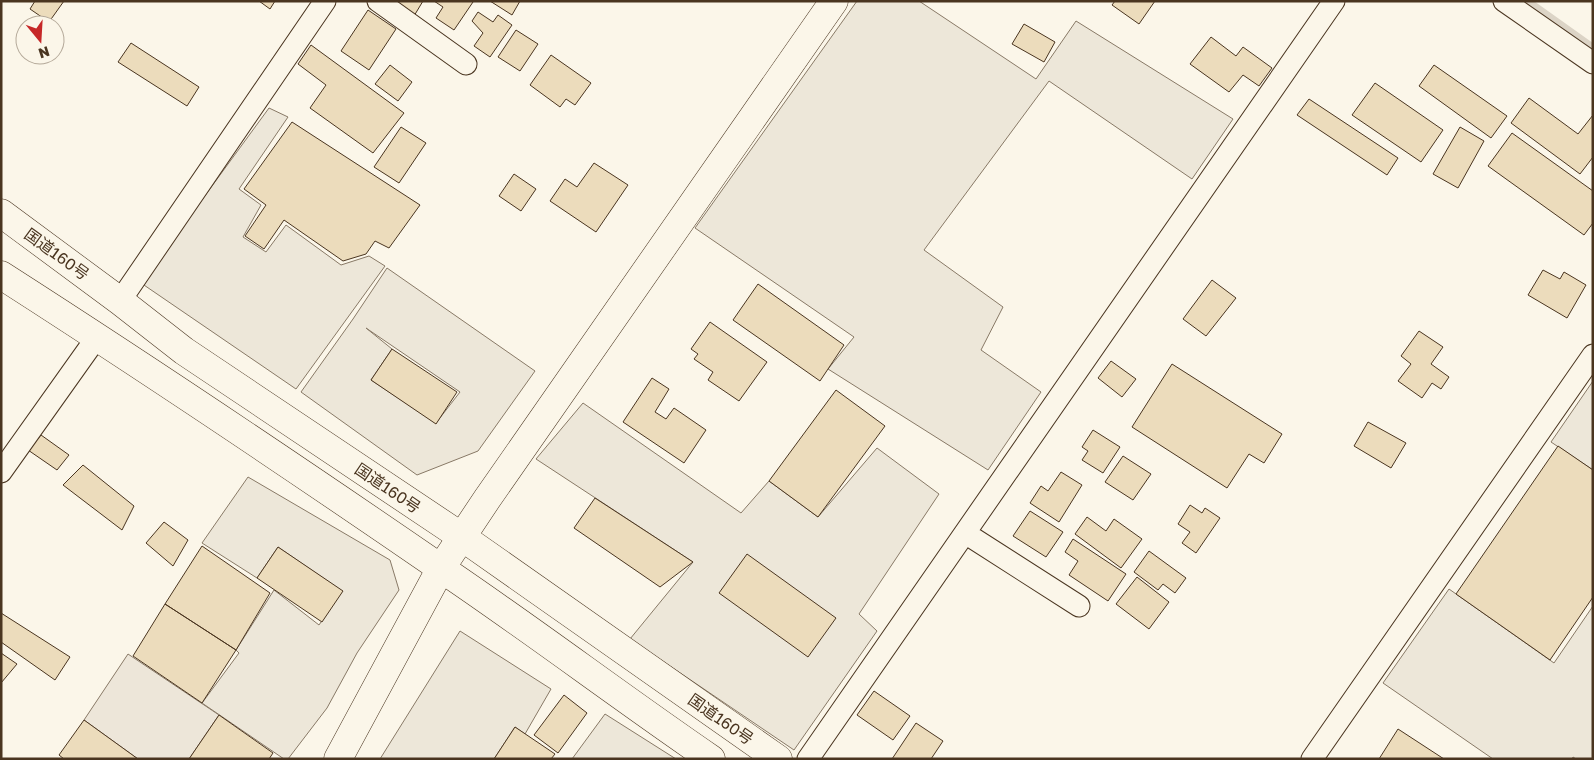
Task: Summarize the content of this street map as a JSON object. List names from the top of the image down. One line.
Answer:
{"streets":{"main road":["国道160号"]},"north":"bottom"}
